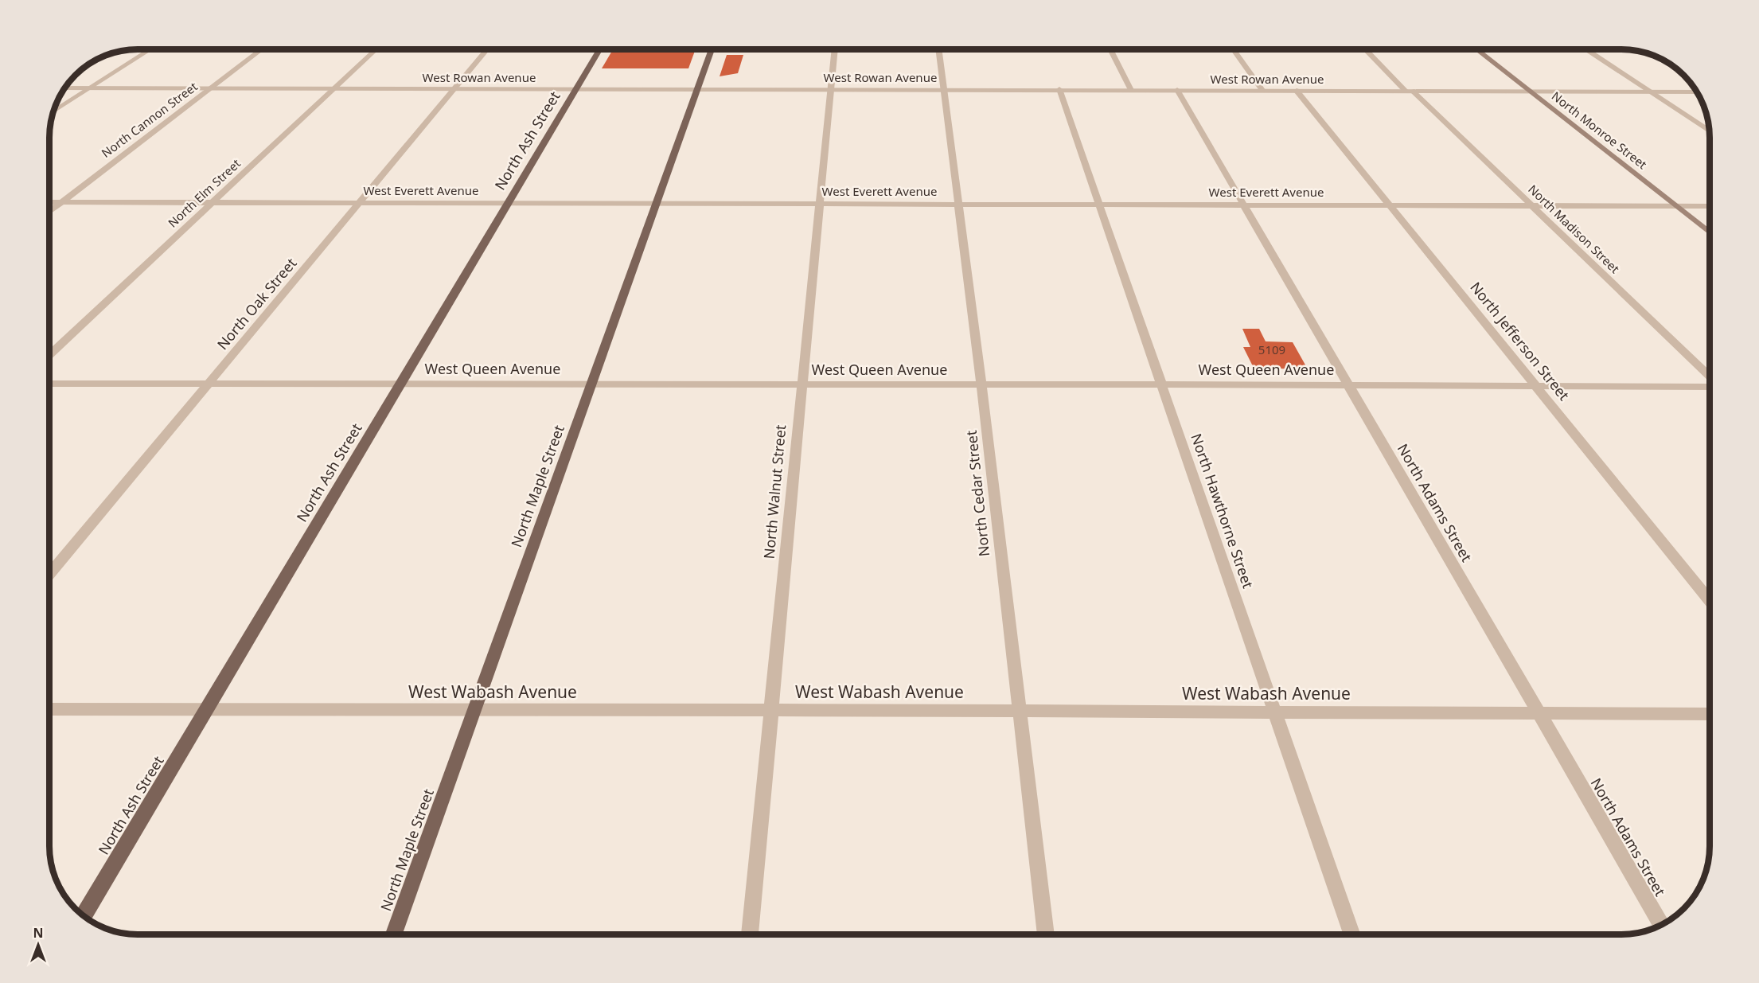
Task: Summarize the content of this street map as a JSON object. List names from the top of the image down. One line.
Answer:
{"streets":{"main road":["North Monroe Street","North Ash Street","North Maple Street"],"street":["West Rowan Avenue","North Cannon Street","West Everett Avenue","North Elm Street","North Madison Street","North Oak Street","North Jefferson Street","West Queen Avenue","North Walnut Street","North Cedar Street","North Adams Street","North Hawthorne Street","West Wabash Avenue"]},"crossings":[["West Rowan Avenue","North Cannon Street"],["West Rowan Avenue","North Monroe Street"],["West Rowan Avenue","North Ash Street"],["West Rowan Avenue","North Elm Street"],["West Rowan Avenue","North Madison Street"],["West Rowan Avenue","North Oak Street"],["West Rowan Avenue","North Jefferson Street"],["West Rowan Avenue","North Maple Street"],["West Rowan Avenue","North Walnut Street"],["West Rowan Avenue","North Cedar Street"],["West Rowan Avenue","North Adams Street"],["West Rowan Avenue","North Hawthorne Street"],["North Cannon Street","West Everett Avenue"],["North Monroe Street","West Everett Avenue"],["North Ash Street","West Everett Avenue"],["North Ash Street","West Queen Avenue"],["North Ash Street","West Wabash Avenue"],["West Everett Avenue","North Elm Street"],["West Everett Avenue","North Madison Street"],["West Everett Avenue","North Oak Street"],["West Everett Avenue","North Jefferson Street"],["West Everett Avenue","North Maple Street"],["West Everett Avenue","North Walnut Street"],["West Everett Avenue","North Cedar Street"],["West Everett Avenue","North Adams Street"],["West Everett Avenue","North Hawthorne Street"],["North Oak Street","West Queen Avenue"],["North Jefferson Street","West Queen Avenue"],["West Queen Avenue","North Maple Street"],["West Queen Avenue","North Walnut Street"],["West Queen Avenue","North Cedar Street"],["West Queen Avenue","North Adams Street"],["West Queen Avenue","North Hawthorne Street"],["North Maple Street","West Wabash Avenue"],["North Walnut Street","West Wabash Avenue"],["North Cedar Street","West Wabash Avenue"],["North Adams Street","West Wabash Avenue"],["North Hawthorne Street","West Wabash Avenue"]],"house_numbers":["5109"],"north":"top"}
